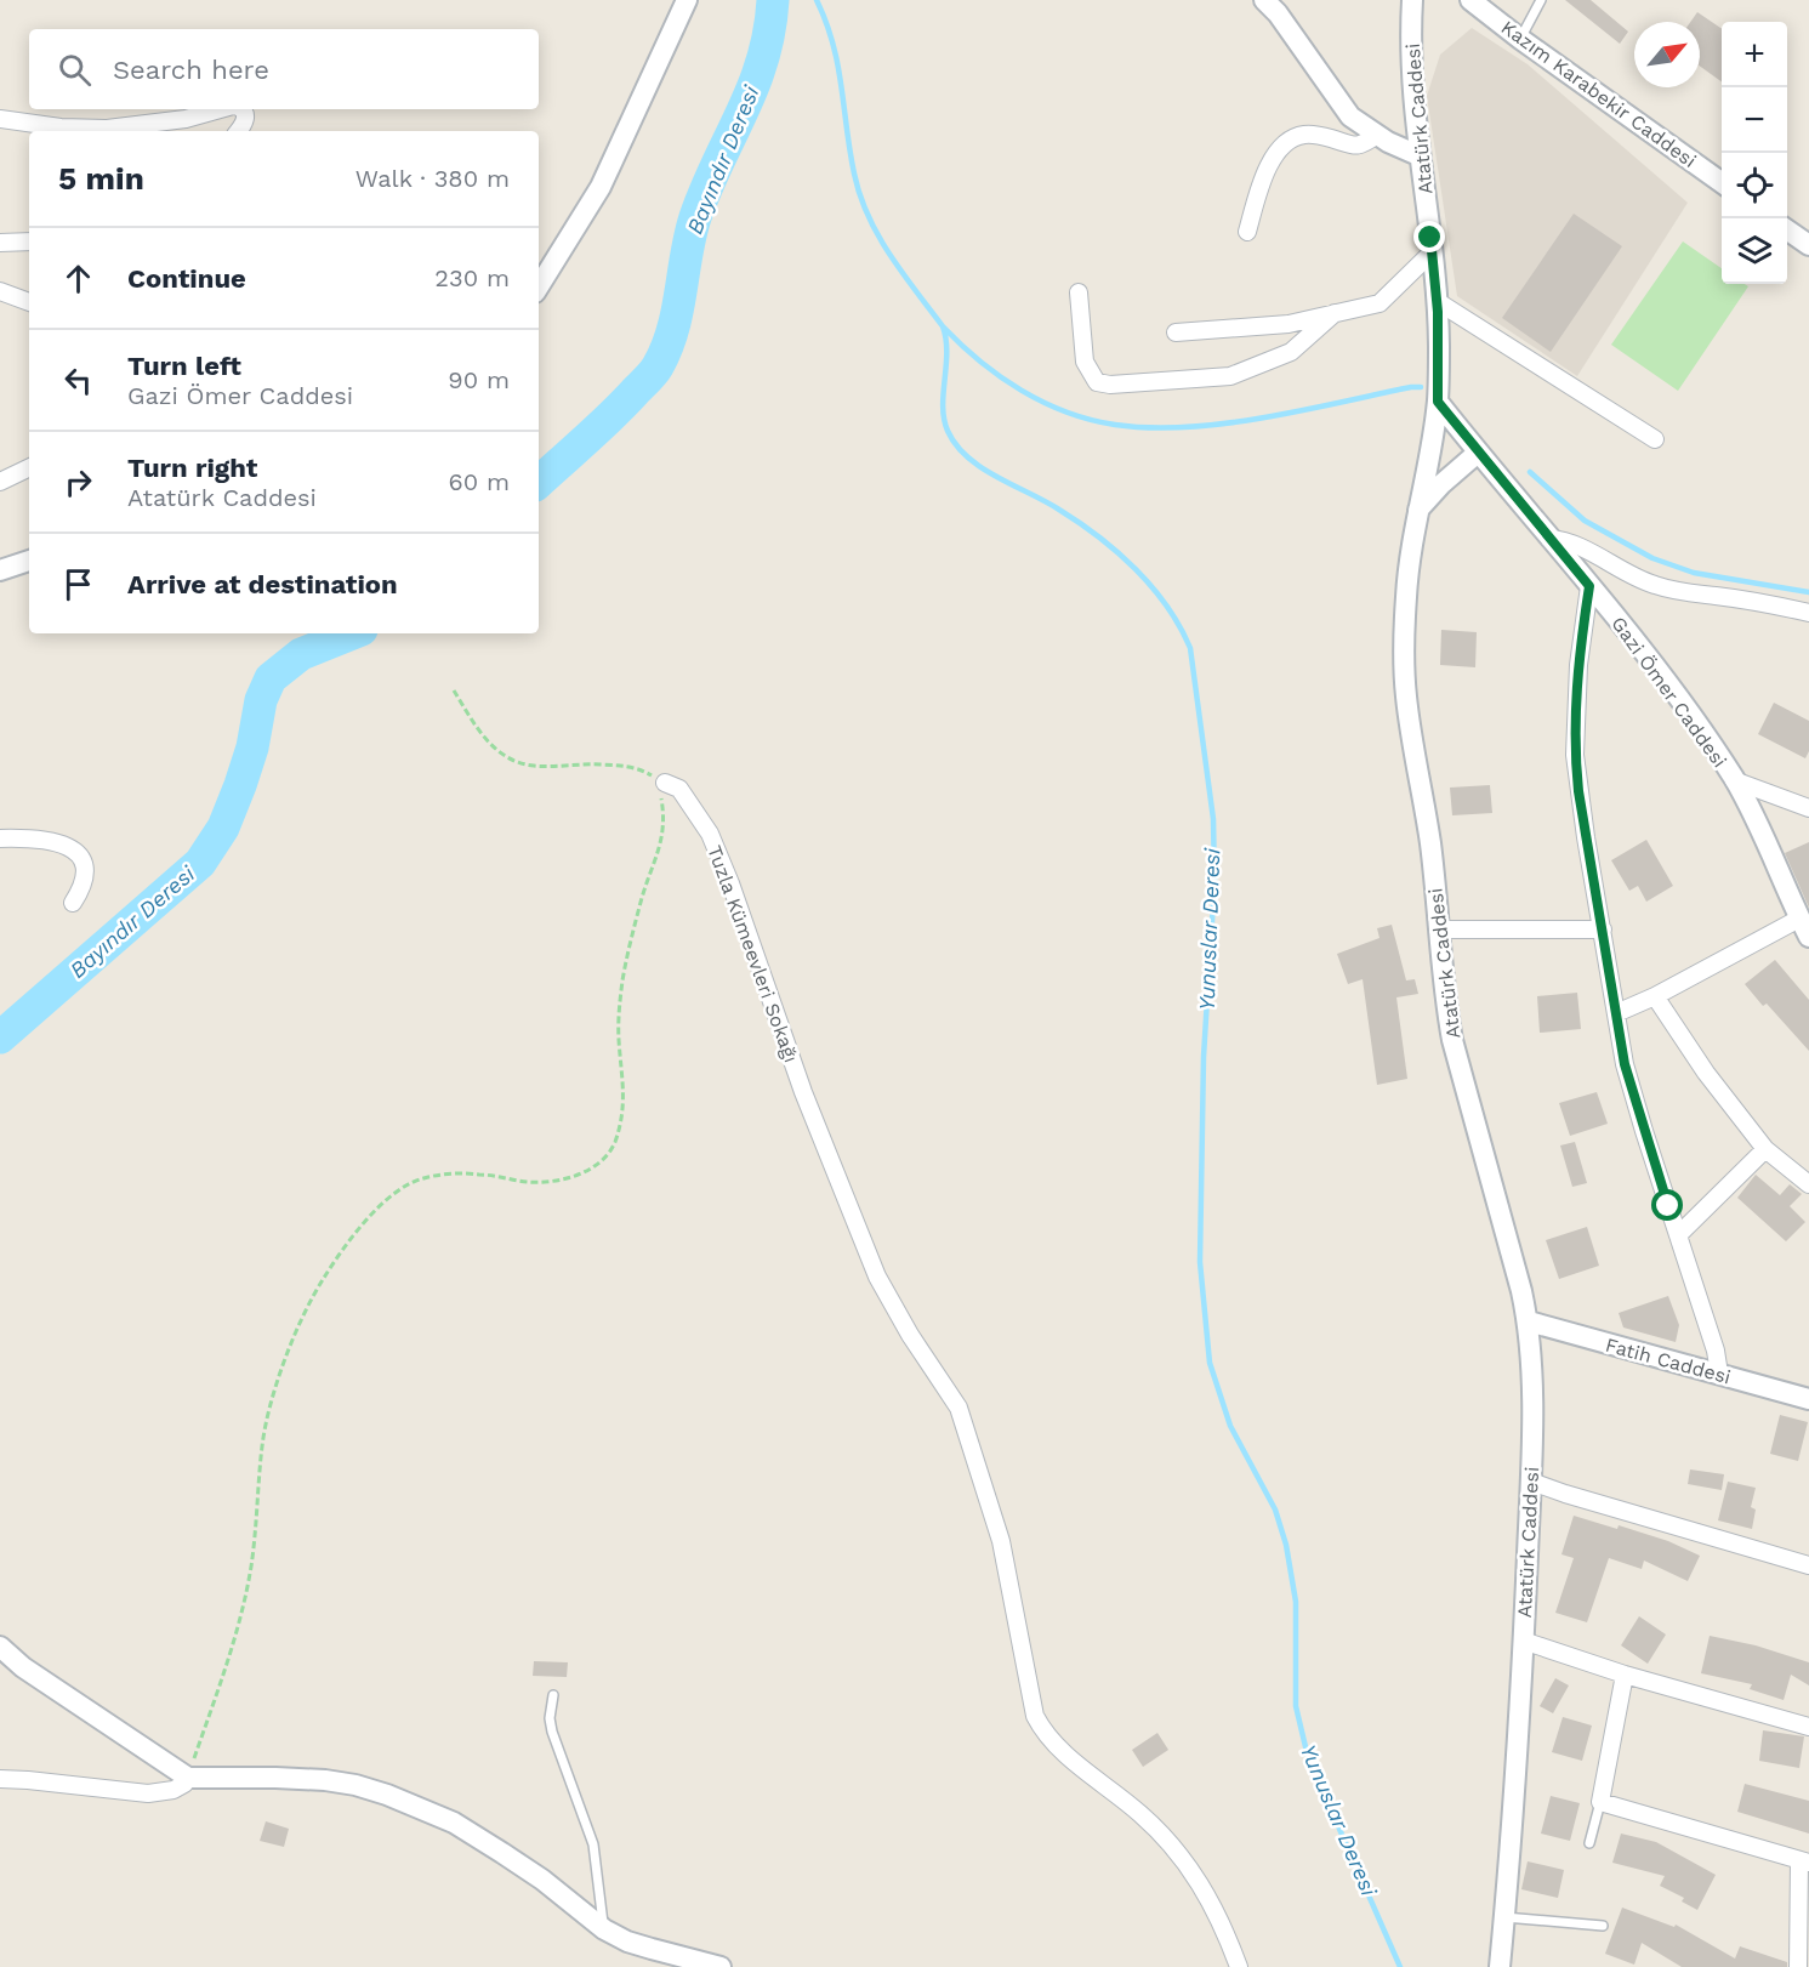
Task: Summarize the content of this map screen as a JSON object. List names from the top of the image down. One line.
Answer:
{"streets":{"street":["Kazım Karabekir Caddesi","Atatürk Caddesi","Gazi Ömer Caddesi","Tuzla Kümeevleri Sokağı","Fatih Caddesi"]},"crossings":[["Atatürk Caddesi","Gazi Ömer Caddesi"],["Atatürk Caddesi","Fatih Caddesi"]],"water":["Bayındır Deresi","Yunuslar Deresi"],"north":"top right","page":{"map_buttons":["+","−"],"search":"Search here","heading":["5 min","Walk · 380 m"],"list":[["Continue","230 m"],["Turn left","Gazi Ömer Caddesi","90 m"],["Turn right","Atatürk Caddesi","60 m"],"Arrive at destination"]}}
